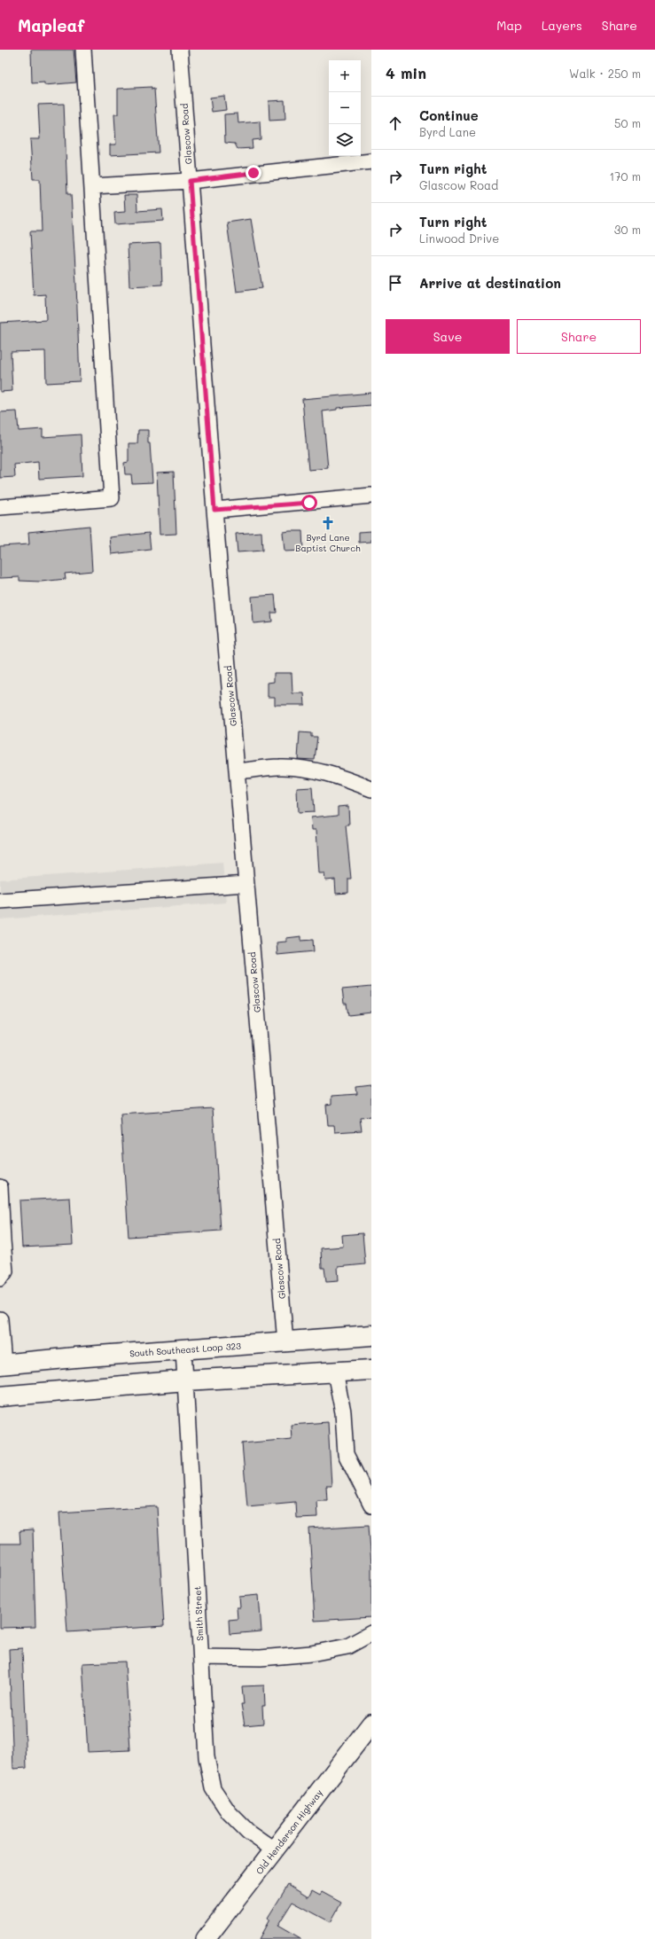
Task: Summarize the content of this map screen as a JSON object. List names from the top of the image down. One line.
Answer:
{"streets":{"highway":["South Southeast Loop 323"],"main road":["Old Henderson Highway"],"street":["Glascow Road","Smith Street"]},"crossings":[["Glascow Road","South Southeast Loop 323"],["South Southeast Loop 323","Smith Street"],["Smith Street","Old Henderson Highway"]],"places":{"church":["Byrd Lane Baptist Church"]},"page":{"header":"Mapleaf","nav":["Map","Layers","Share"],"heading":["4 min","Walk · 250 m"],"map_buttons":["+","−"],"list":[["Continue","Byrd Lane","50 m"],["Turn right","Glascow Road","170 m"],["Turn right","Linwood Drive","30 m"],"Arrive at destination"],"buttons":["Save","Share"]}}
